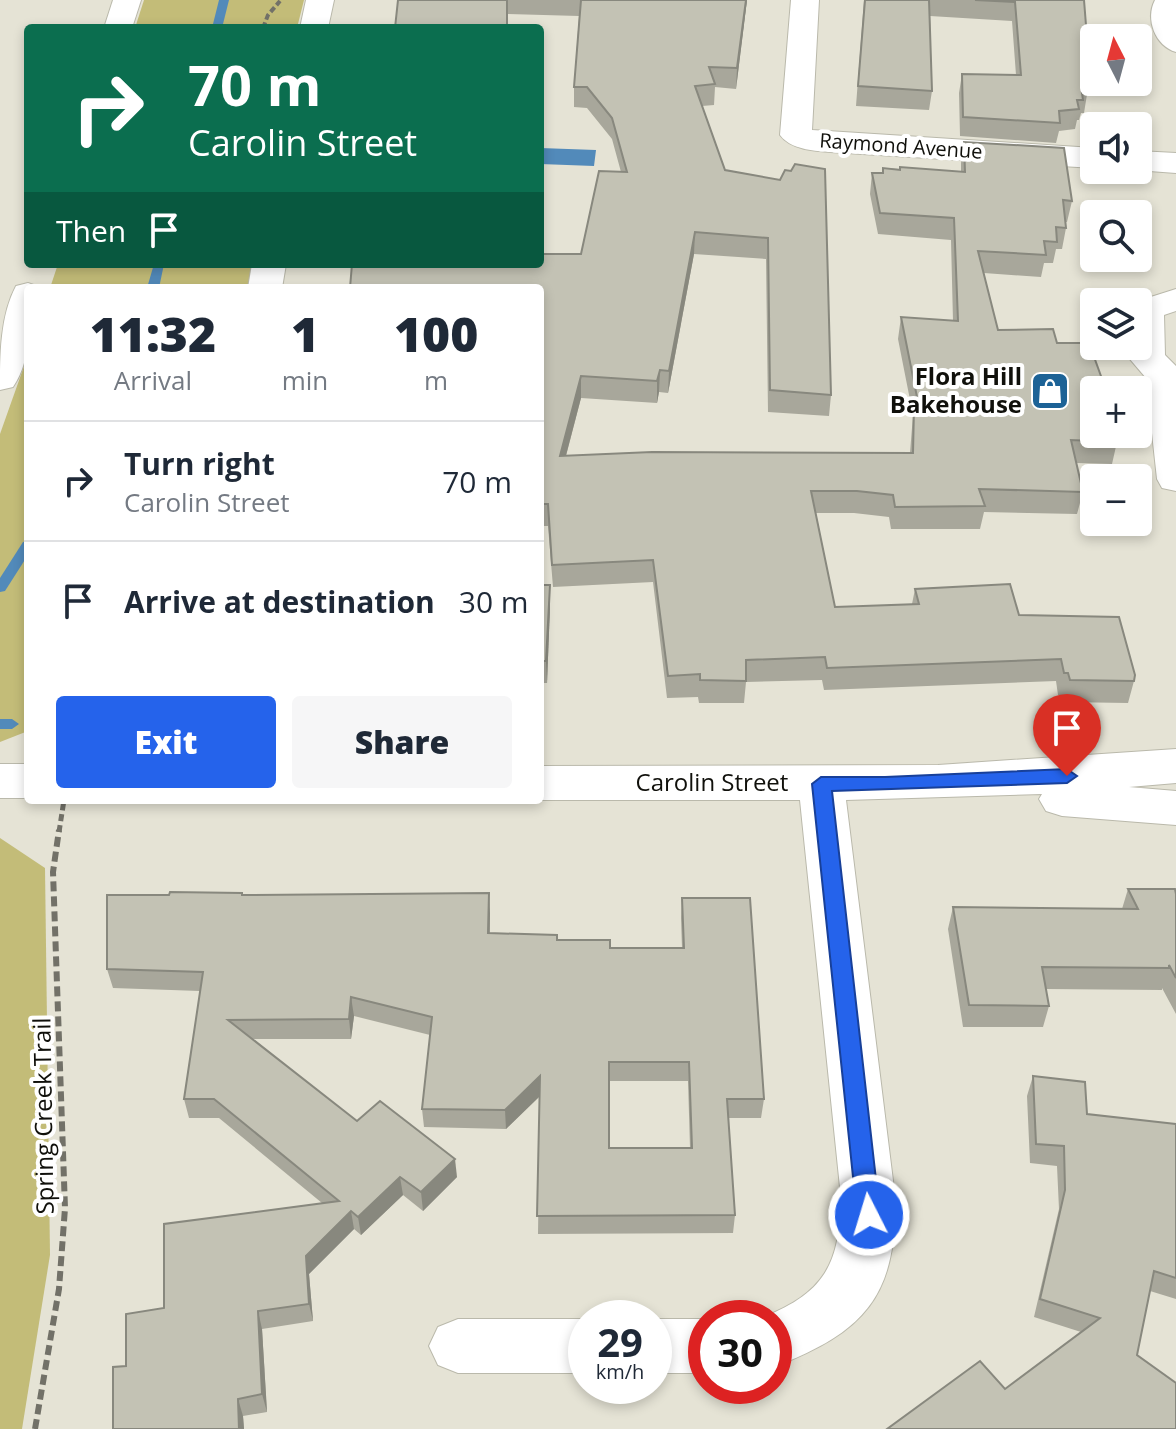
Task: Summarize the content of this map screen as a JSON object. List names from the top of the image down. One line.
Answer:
{"streets":{"street":["Raymond Avenue","Carolin Street"],"path":["Spring Creek Trail"]},"places":{"shop":["Flora Hill Bakehouse"]},"north":"top","page":{"map_buttons":["+","−"],"turn":["70 m","Carolin Street"],"then":"Then","eta":["11:32","Arrival","1","min","100","m"],"list":[{"name":"Turn right","note":"Carolin Street","value":"70 m"},{"name":"Arrive at destination","value":"30 m"}],"buttons":["Exit","Share"],"speed":"29 km/h","limit":"30"}}
